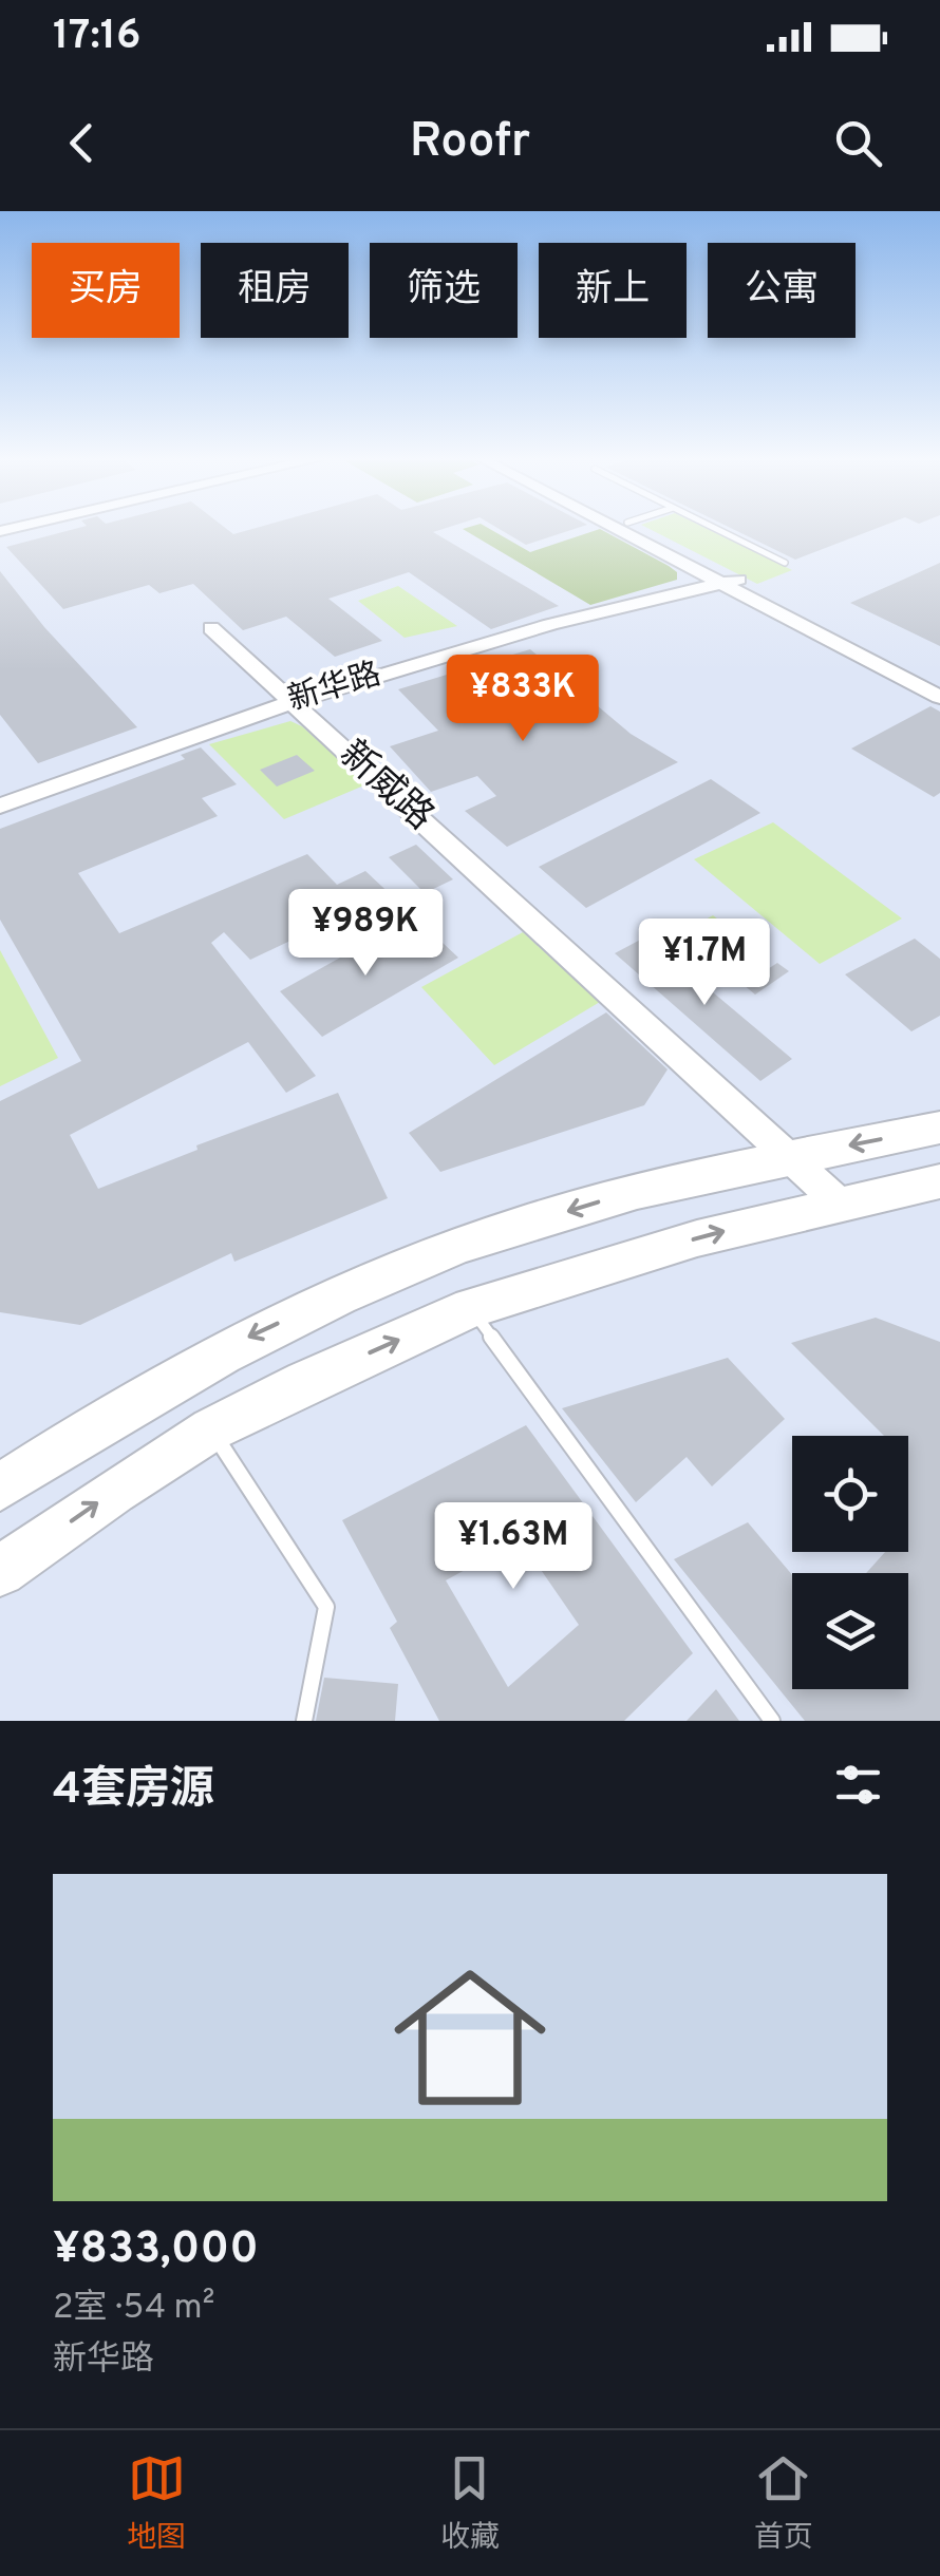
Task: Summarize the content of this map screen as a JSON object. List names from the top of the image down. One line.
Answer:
{"streets":{"street":["新华路","新威路"]},"crossings":[["新华路","新威路"]],"page":{"status":"17:16","header":"Roofr","chip":["买房","租房","筛选","新上","公寓"],"price":["¥833K","¥989K","¥1.7M","¥1.63M"],"heading":"4套房源","list":[{"name":"¥833,000","note":"2室 · 54 m² · 新华路"}],"tabs":["地图","收藏","首页"]}}
